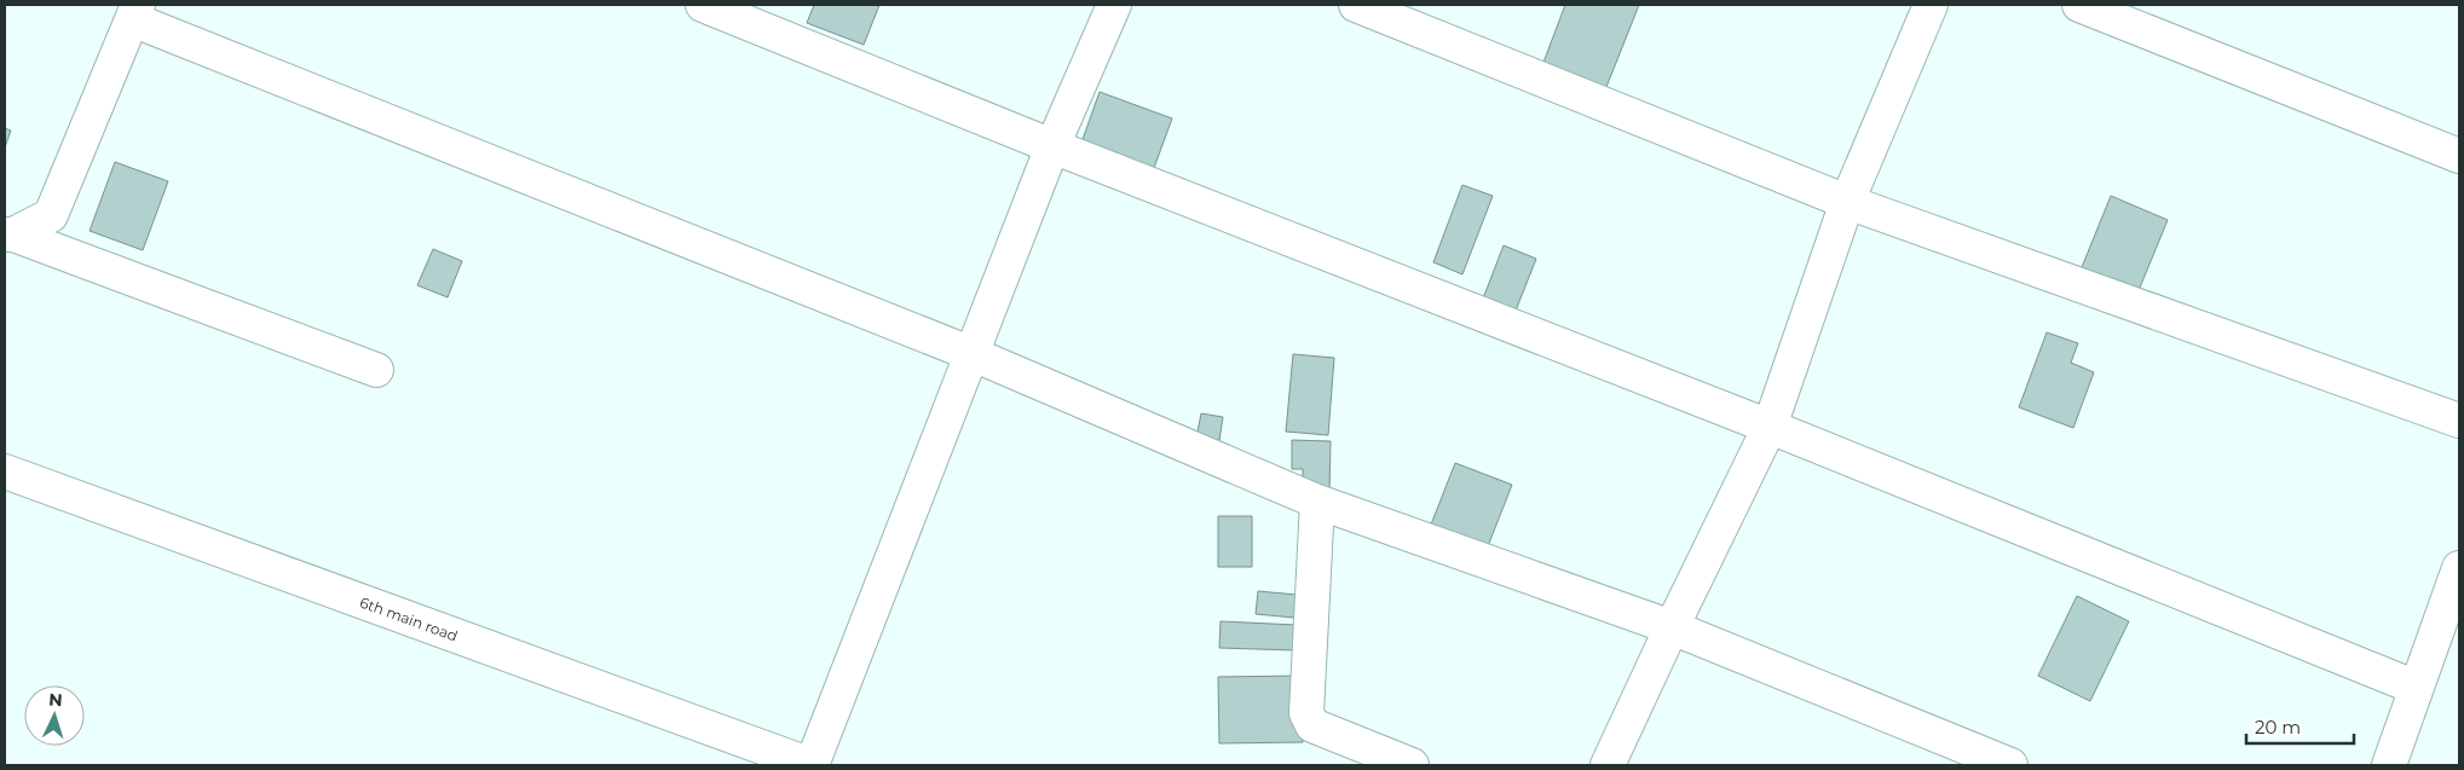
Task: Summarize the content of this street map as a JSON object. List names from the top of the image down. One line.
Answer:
{"streets":{"street":["6th main road"]},"scale_bar":"20 m","north":"top"}
